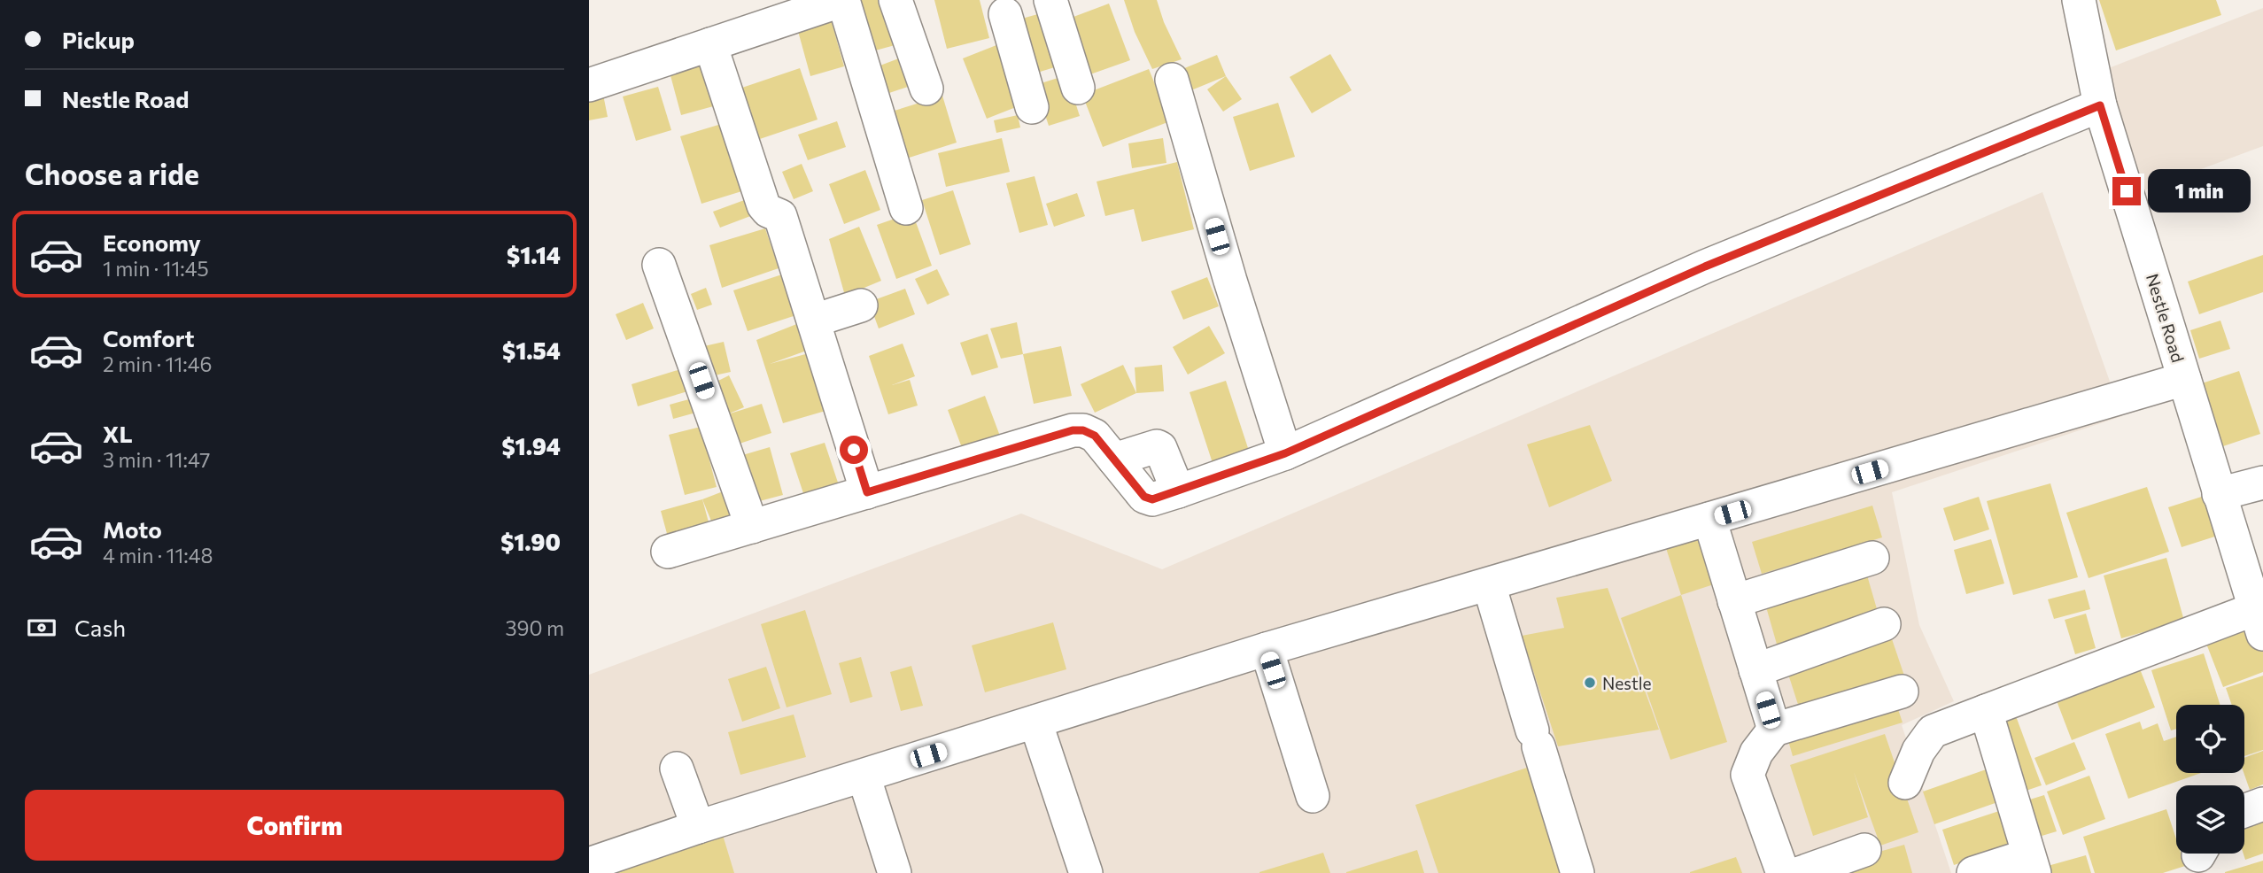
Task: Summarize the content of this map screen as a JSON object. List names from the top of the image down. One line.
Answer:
{"streets":{"street":["Nestle Road"]},"places":["Nestle"],"page":{"banner":["Pickup","Nestle Road"],"heading":"Choose a ride","bubble":"1 min","list":[{"name":"Economy","note":"1 min · 11:45","value":"$1.14"},{"name":"Comfort","note":"2 min · 11:46","value":"$1.54"},{"name":"XL","note":"3 min · 11:47","value":"$1.94"},{"name":"Moto","note":"4 min · 11:48","value":"$1.90"}],"pay":["Cash","390 m"],"buttons":"Confirm"}}
